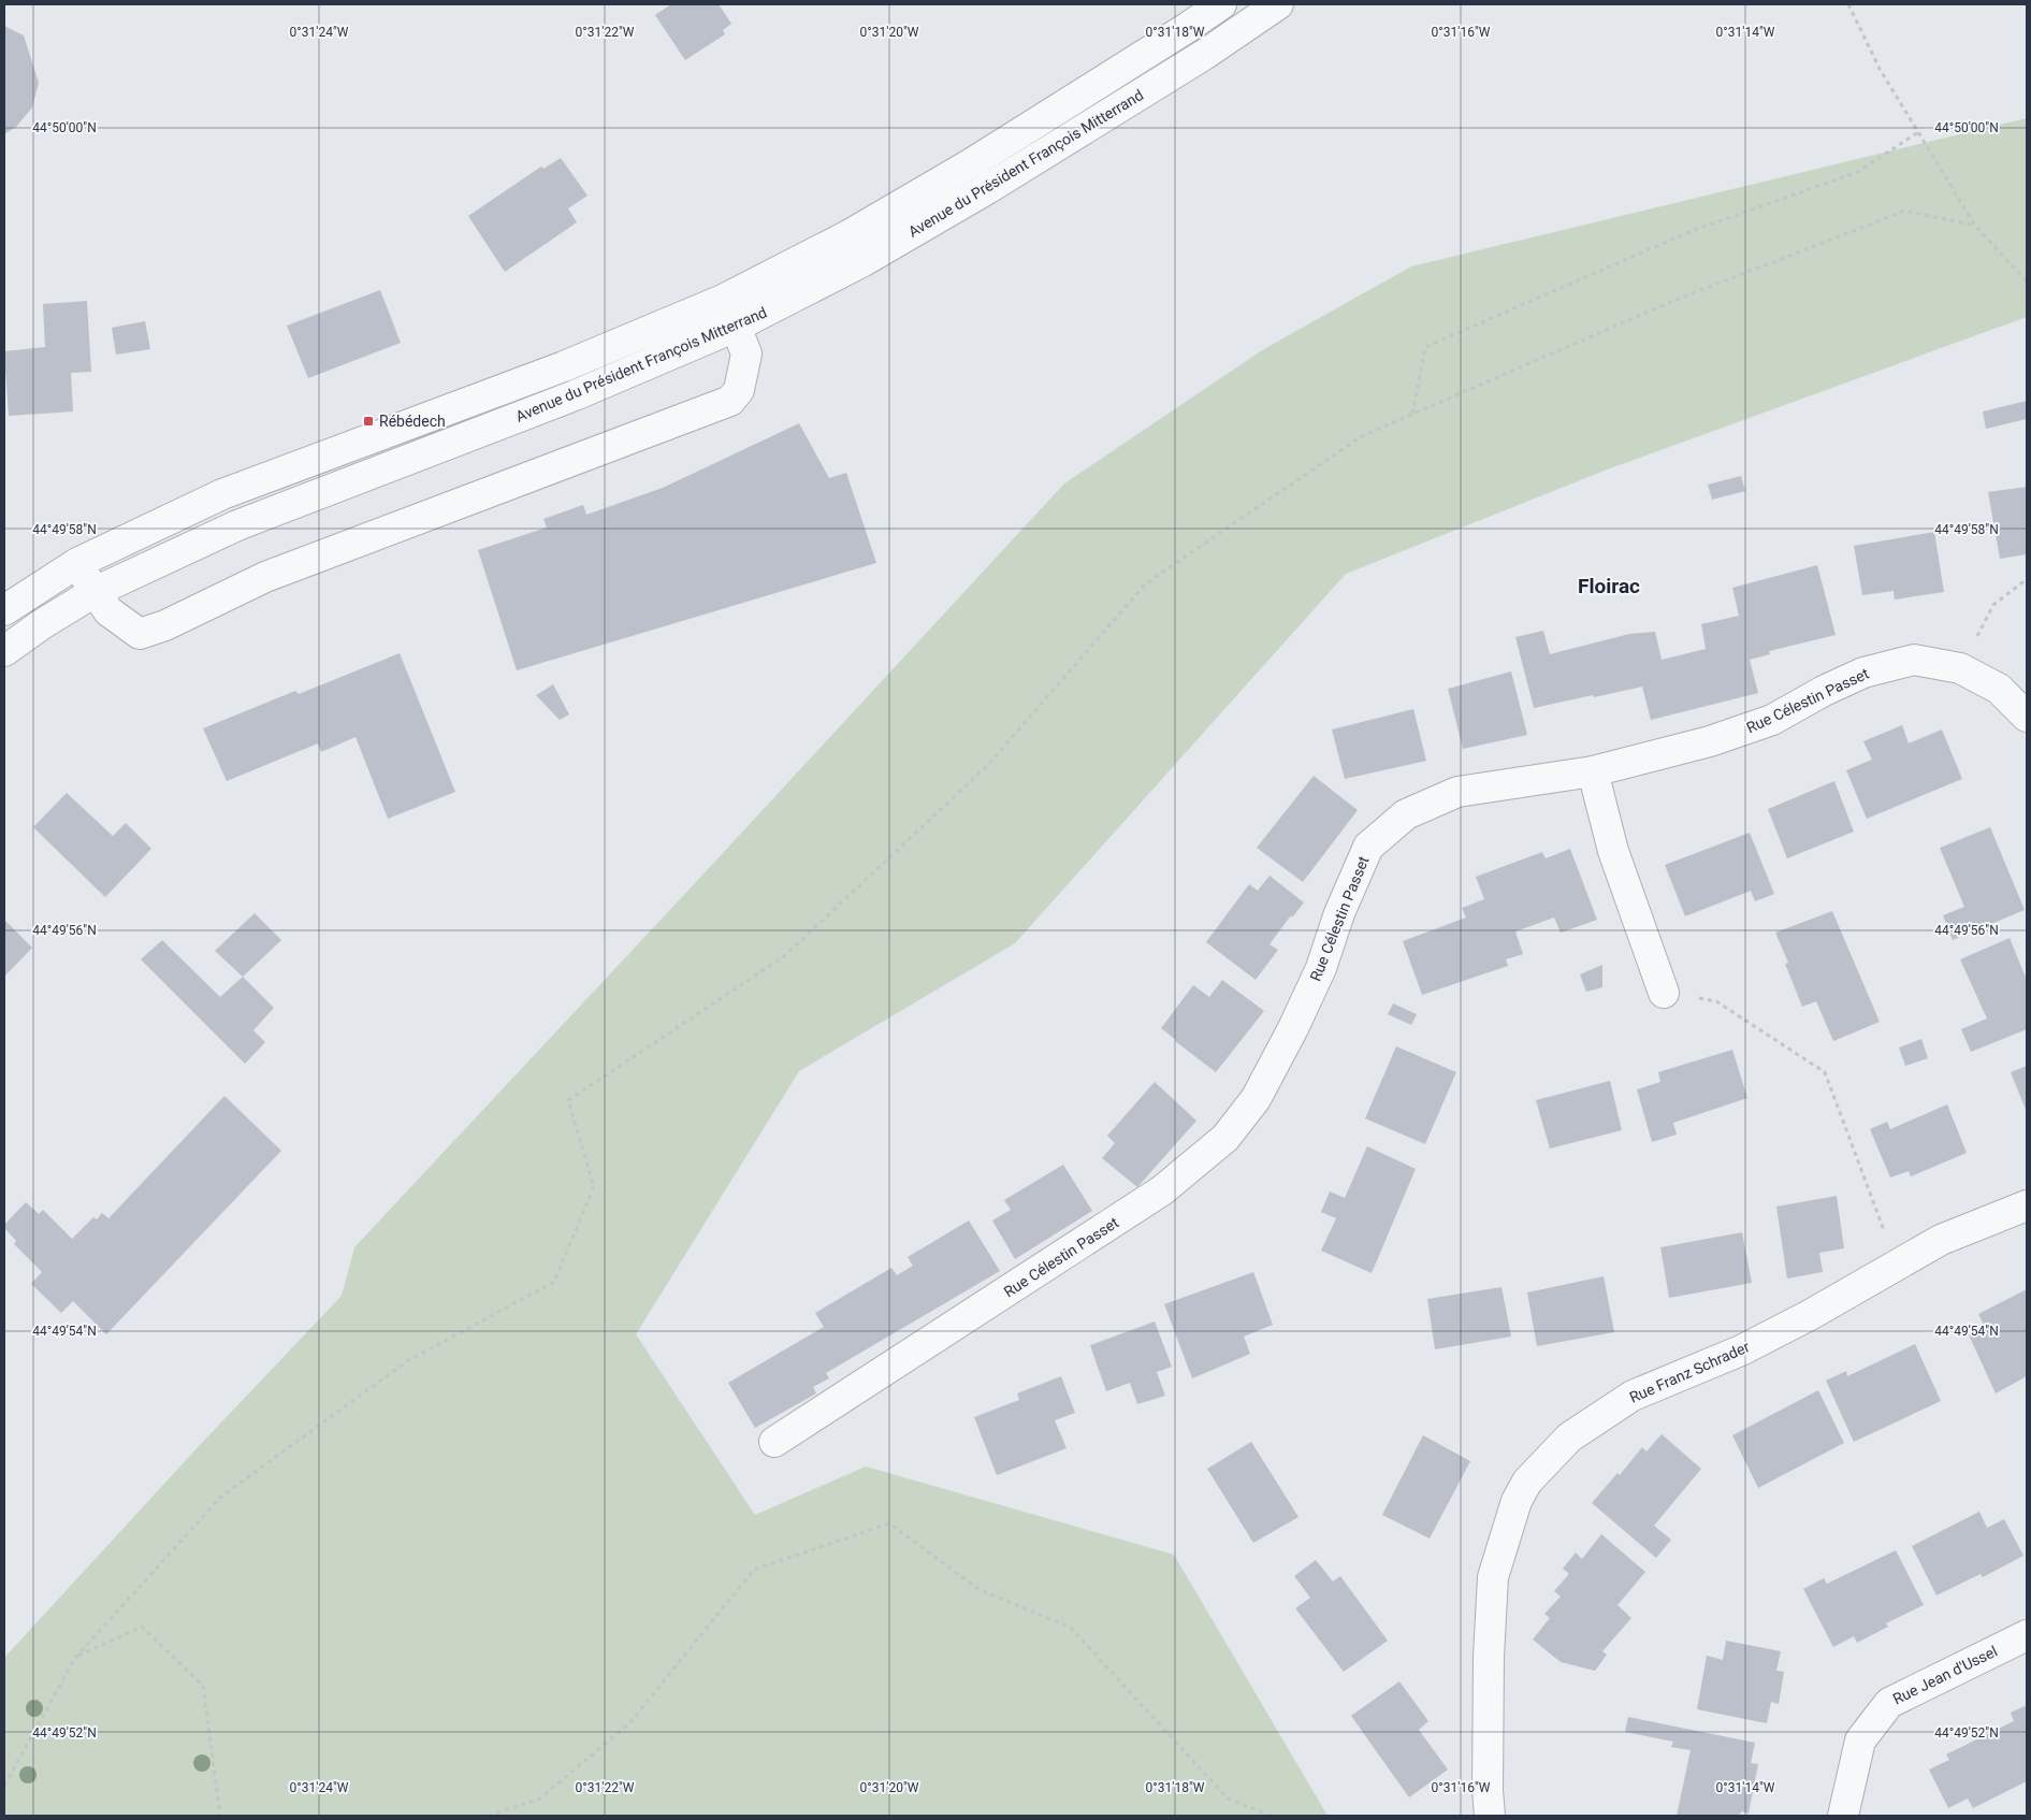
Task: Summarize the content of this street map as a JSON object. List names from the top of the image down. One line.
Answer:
{"streets":{"street":["Avenue du Président François Mitterrand","Rue Célestin Passet","Rue Franz Schrader","Rue Jean d'Ussel"]},"districts":["Floirac"],"places":{"transit":["Rébédech"]},"coordinates":["0°31'24\"W","0°31'22\"W","0°31'20\"W","0°31'18\"W","0°31'16\"W","0°31'14\"W","44°50'00\"N","44°49'58\"N","44°49'56\"N","44°49'54\"N","44°49'52\"N"]}
